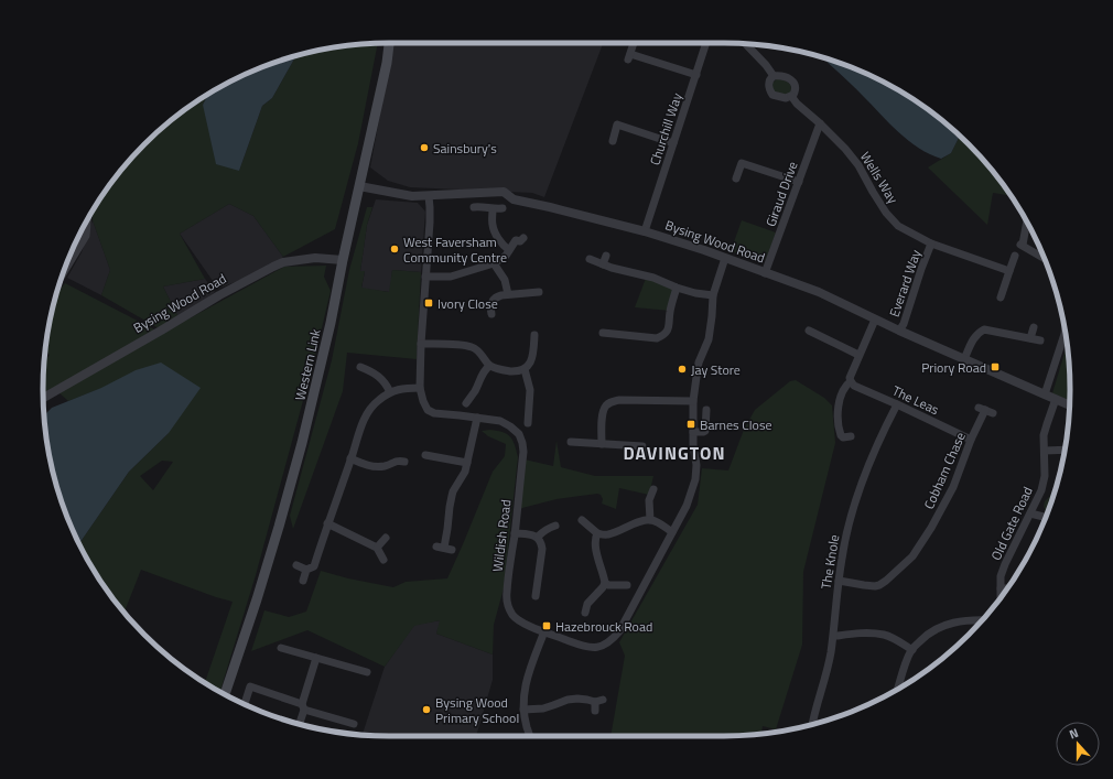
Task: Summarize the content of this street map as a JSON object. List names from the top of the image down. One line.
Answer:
{"streets":{"main road":["Western Link"],"street":["Churchill Way","Wells Way","Giraud Drive","Bysing Wood Road","Everard Way","The Leas","Cobham Chase","Old Gate Road","Wildish Road","The Knole"]},"crossings":[["Churchill Way","Bysing Wood Road"],["Wells Way","Giraud Drive"],["Wells Way","Everard Way"],["Giraud Drive","Bysing Wood Road"],["Bysing Wood Road","Everard Way"],["Bysing Wood Road","Western Link"],["Bysing Wood Road","Old Gate Road"],["Bysing Wood Road","Wildish Road"],["The Leas","Cobham Chase"],["The Leas","The Knole"],["Cobham Chase","The Knole"]],"districts":["DAVINGTON"],"places":{"other":["Sainsbury's","West Faversham Community Centre","Jay Store","Bysing Wood Primary School"],"transit":["Ivory Close","Priory Road","Barnes Close","Hazebrouck Road"]},"north":"top"}
